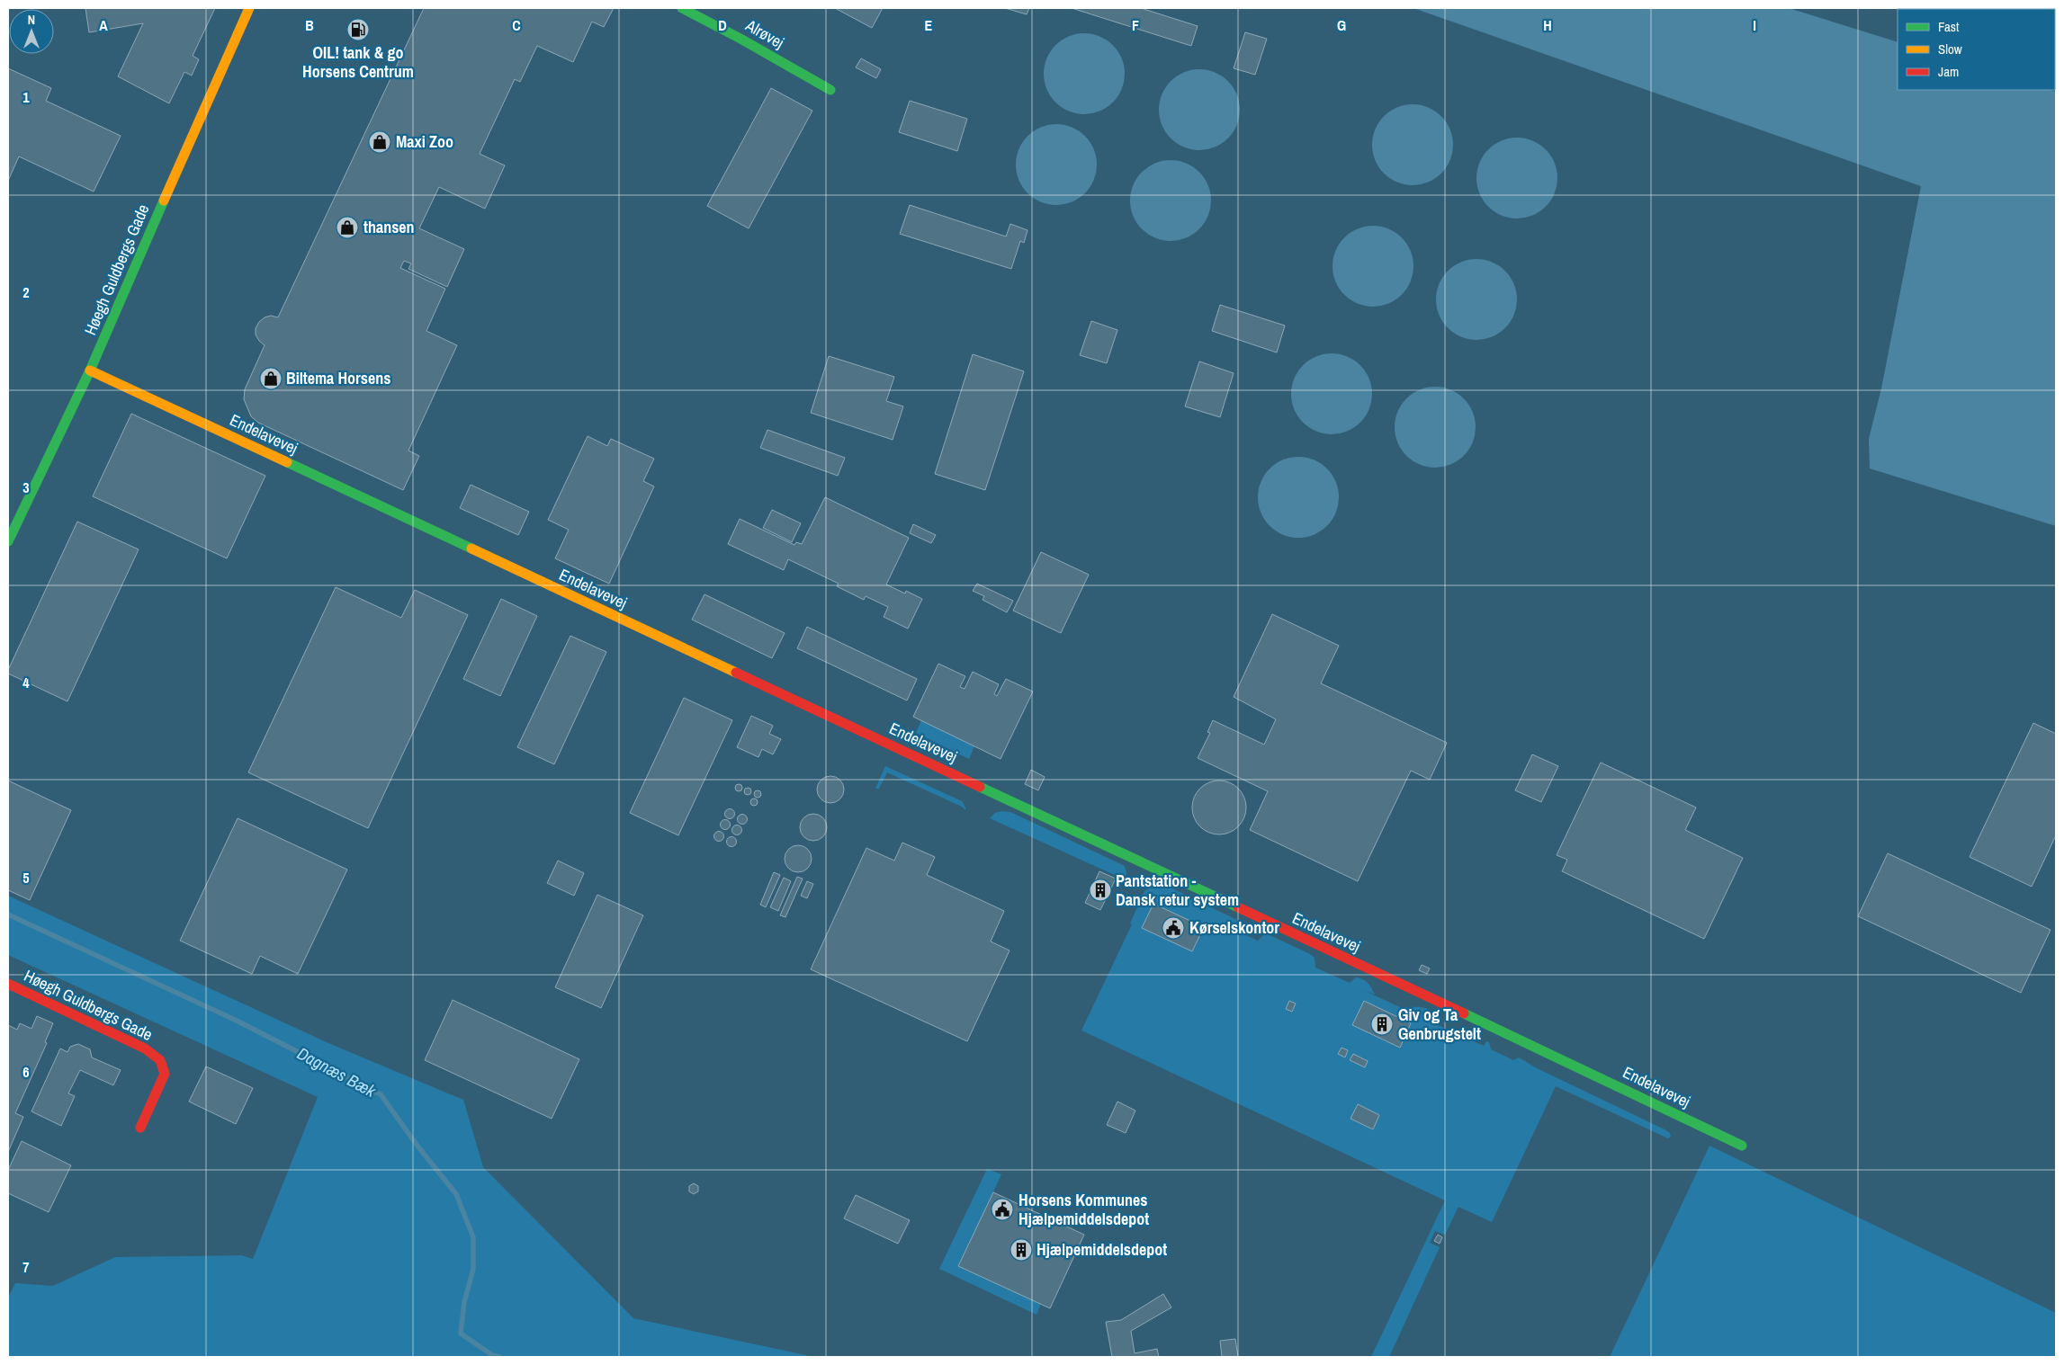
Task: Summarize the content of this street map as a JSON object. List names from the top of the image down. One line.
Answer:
{"streets":{"street":["Alrøvej","Høegh Guldbergs Gade","Endelavevej"]},"crossings":[["Høegh Guldbergs Gade","Endelavevej"]],"water":["Dagnæs Bæk"],"places":{"fuel station":["OIL! tank & go Horsens Centrum"],"shop":["Maxi Zoo","thansen","Biltema Horsens"],"building":["Pantstation - Dansk retur system","Giv og Ta Genbrugstelt","Hjælpemiddelsdepot"],"public building":["Kørselskontor","Horsens Kommunes Hjælpemiddelsdepot"]},"legend":["Fast","Slow","Jam"],"north":"top","grid":{"columns":["A","B","C","D","E","F","G","H","I"],"rows":["1","2","3","4","5","6","7"]}}
